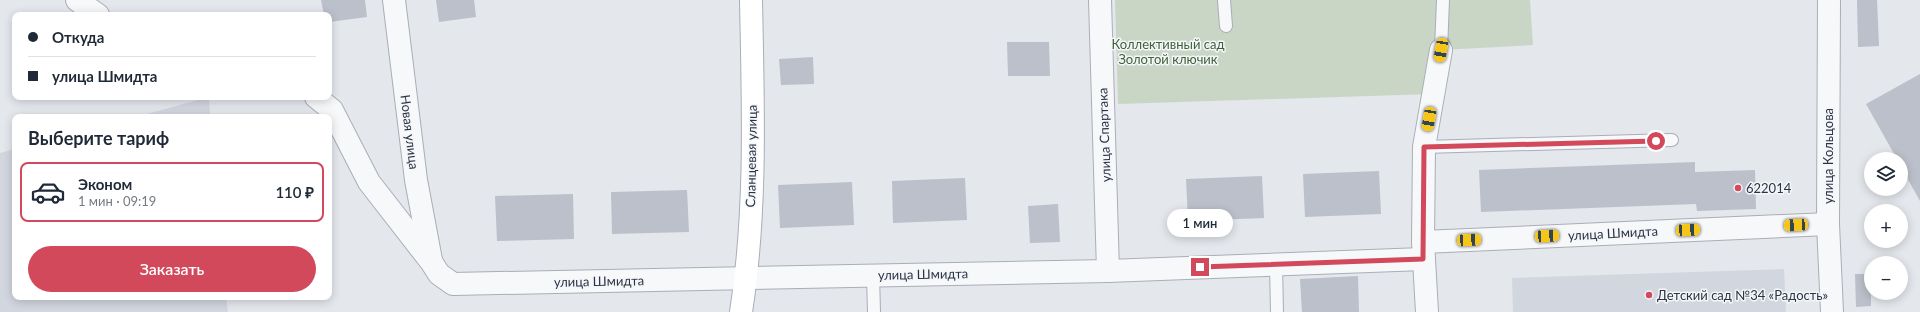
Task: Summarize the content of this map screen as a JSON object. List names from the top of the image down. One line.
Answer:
{"streets":{"main road":["Сланцевая улица"],"street":["Новая улица","улица Спартака","улица Кольцова","улица Шмидта"]},"crossings":[["Новая улица","улица Шмидта"],["улица Спартака","улица Шмидта"],["Сланцевая улица","улица Шмидта"],["улица Кольцова","улица Шмидта"]],"parks":["Коллективный сад Золотой ключик"],"places":["622014","Детский сад №34 «Радость»"],"page":{"banner":["Откуда","улица Шмидта"],"heading":"Выберите тариф","map_buttons":["+","−"],"list":[{"name":"Эконом","note":"1 мин · 09:19","value":"110 ₽"}],"bubble":"1 мин","buttons":"Заказать"}}
